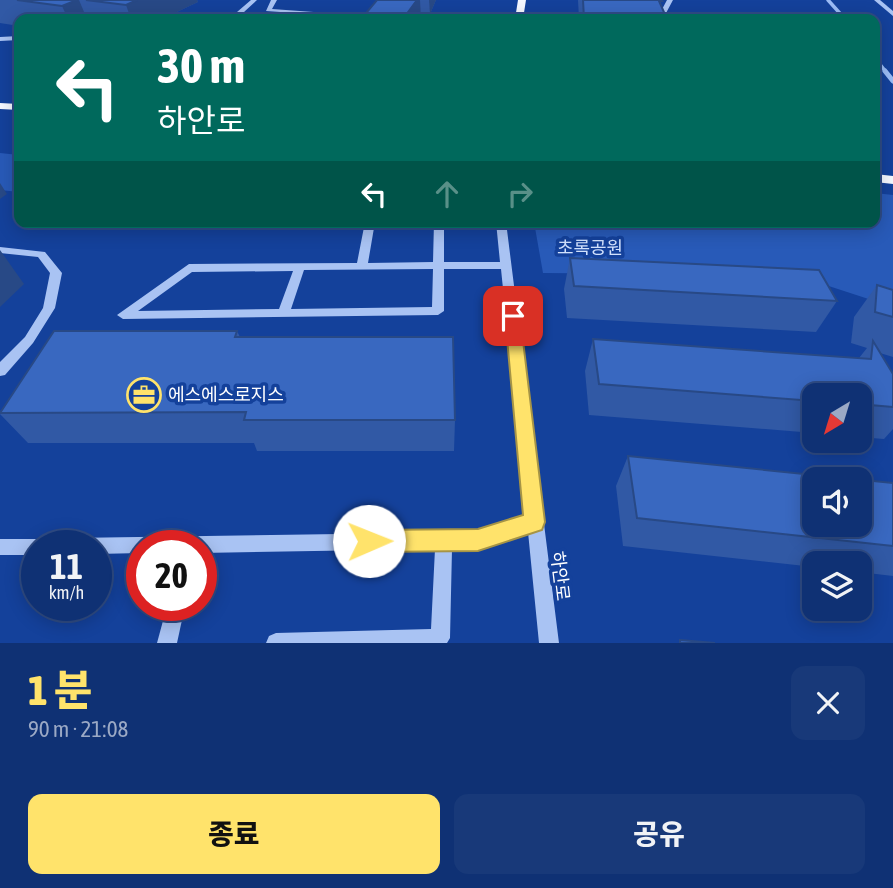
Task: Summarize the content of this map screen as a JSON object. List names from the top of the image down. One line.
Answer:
{"streets":{"street":["하안로"]},"parks":["초록공원"],"places":{"office":["에스에스로지스"]},"north":"bottom left","page":{"turn":["30 m","하안로"],"speed":"11 km/h","limit":"20","heading":["1 분","90 m · 21:08"],"buttons":["종료","공유"]}}
